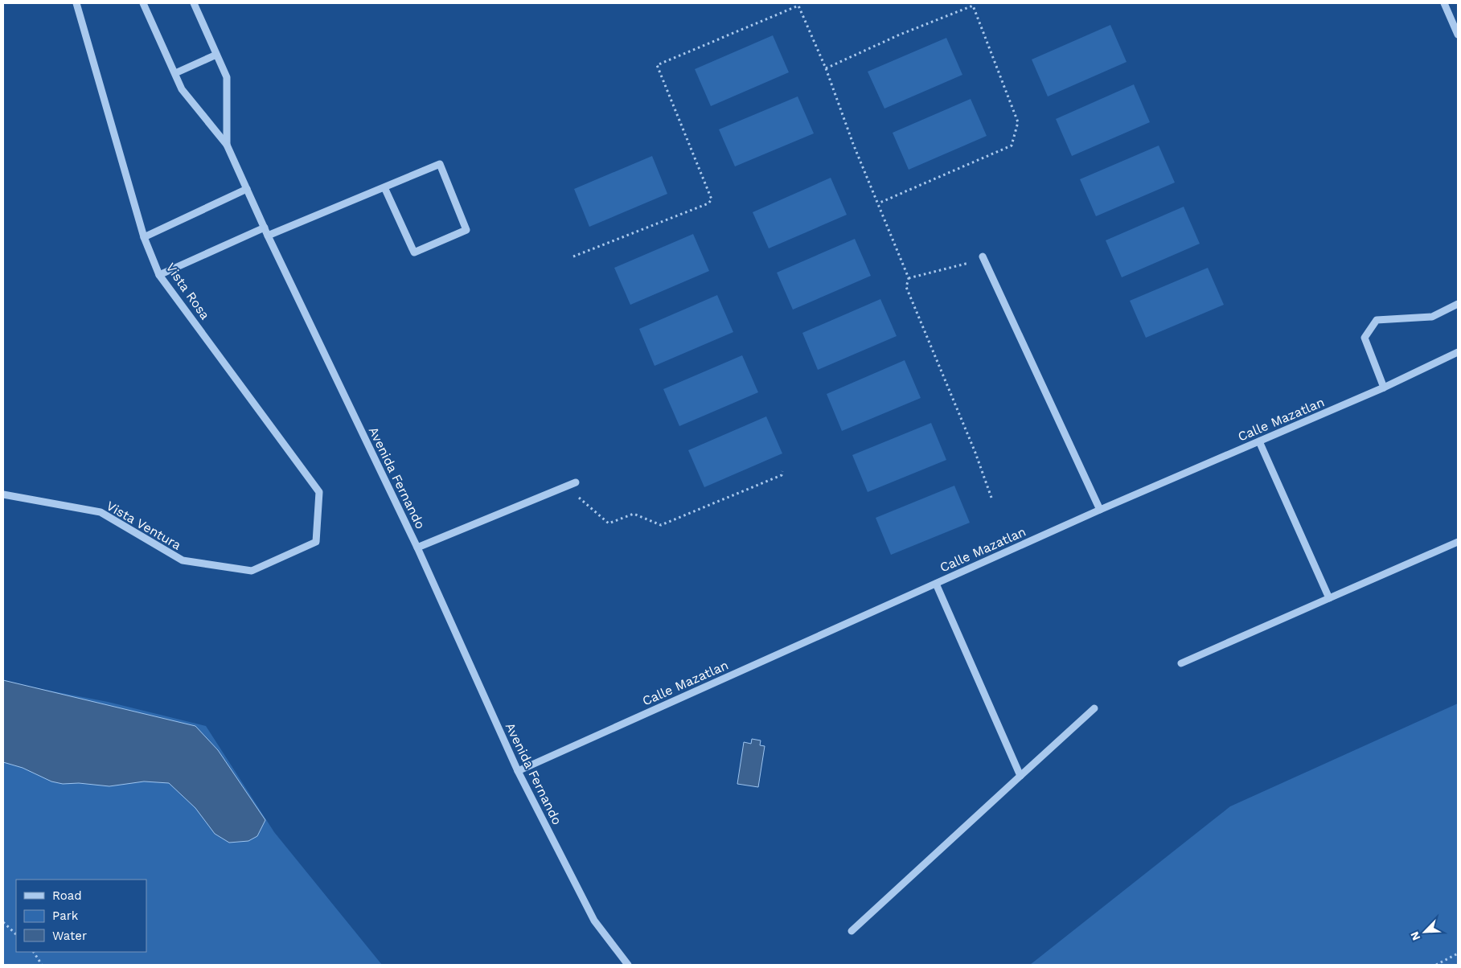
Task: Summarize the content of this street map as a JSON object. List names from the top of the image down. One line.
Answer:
{"streets":{"street":["Vista Rosa","Calle Mazatlan","Avenida Fernando","Vista Ventura"]},"crossings":[["Vista Rosa","Vista Ventura"],["Calle Mazatlan","Avenida Fernando"]],"legend":["Road","Park","Water"],"north":"bottom left"}
